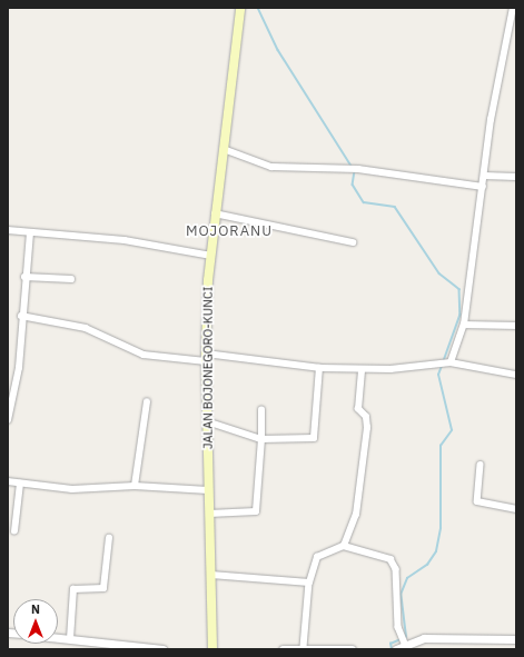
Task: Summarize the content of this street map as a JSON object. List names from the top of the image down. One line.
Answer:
{"streets":{"main road":["JALAN BOJONEGORO-KUNCI"]},"districts":["MOJORANU"],"north":"top"}
